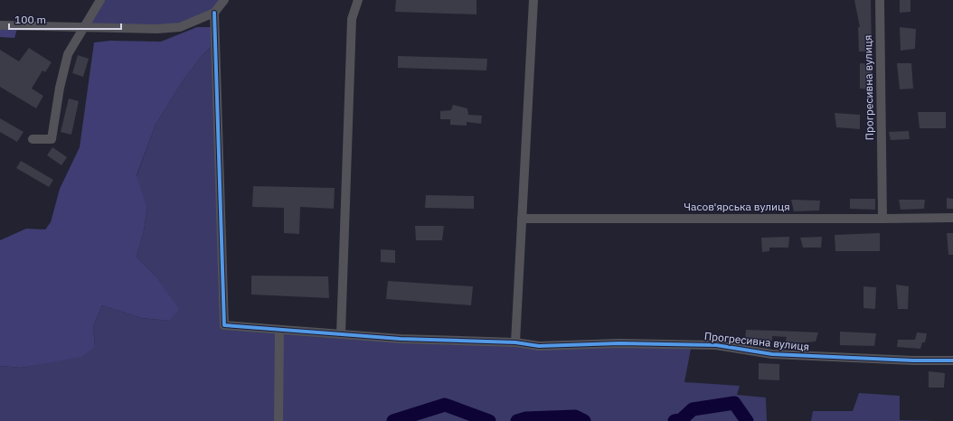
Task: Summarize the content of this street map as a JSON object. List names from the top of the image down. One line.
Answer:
{"streets":{"street":["Прогресивна вулиця","Часов'ярська вулиця"]},"crossings":[["Прогресивна вулиця","Часов'ярська вулиця"]],"scale_bar":"100 m"}
